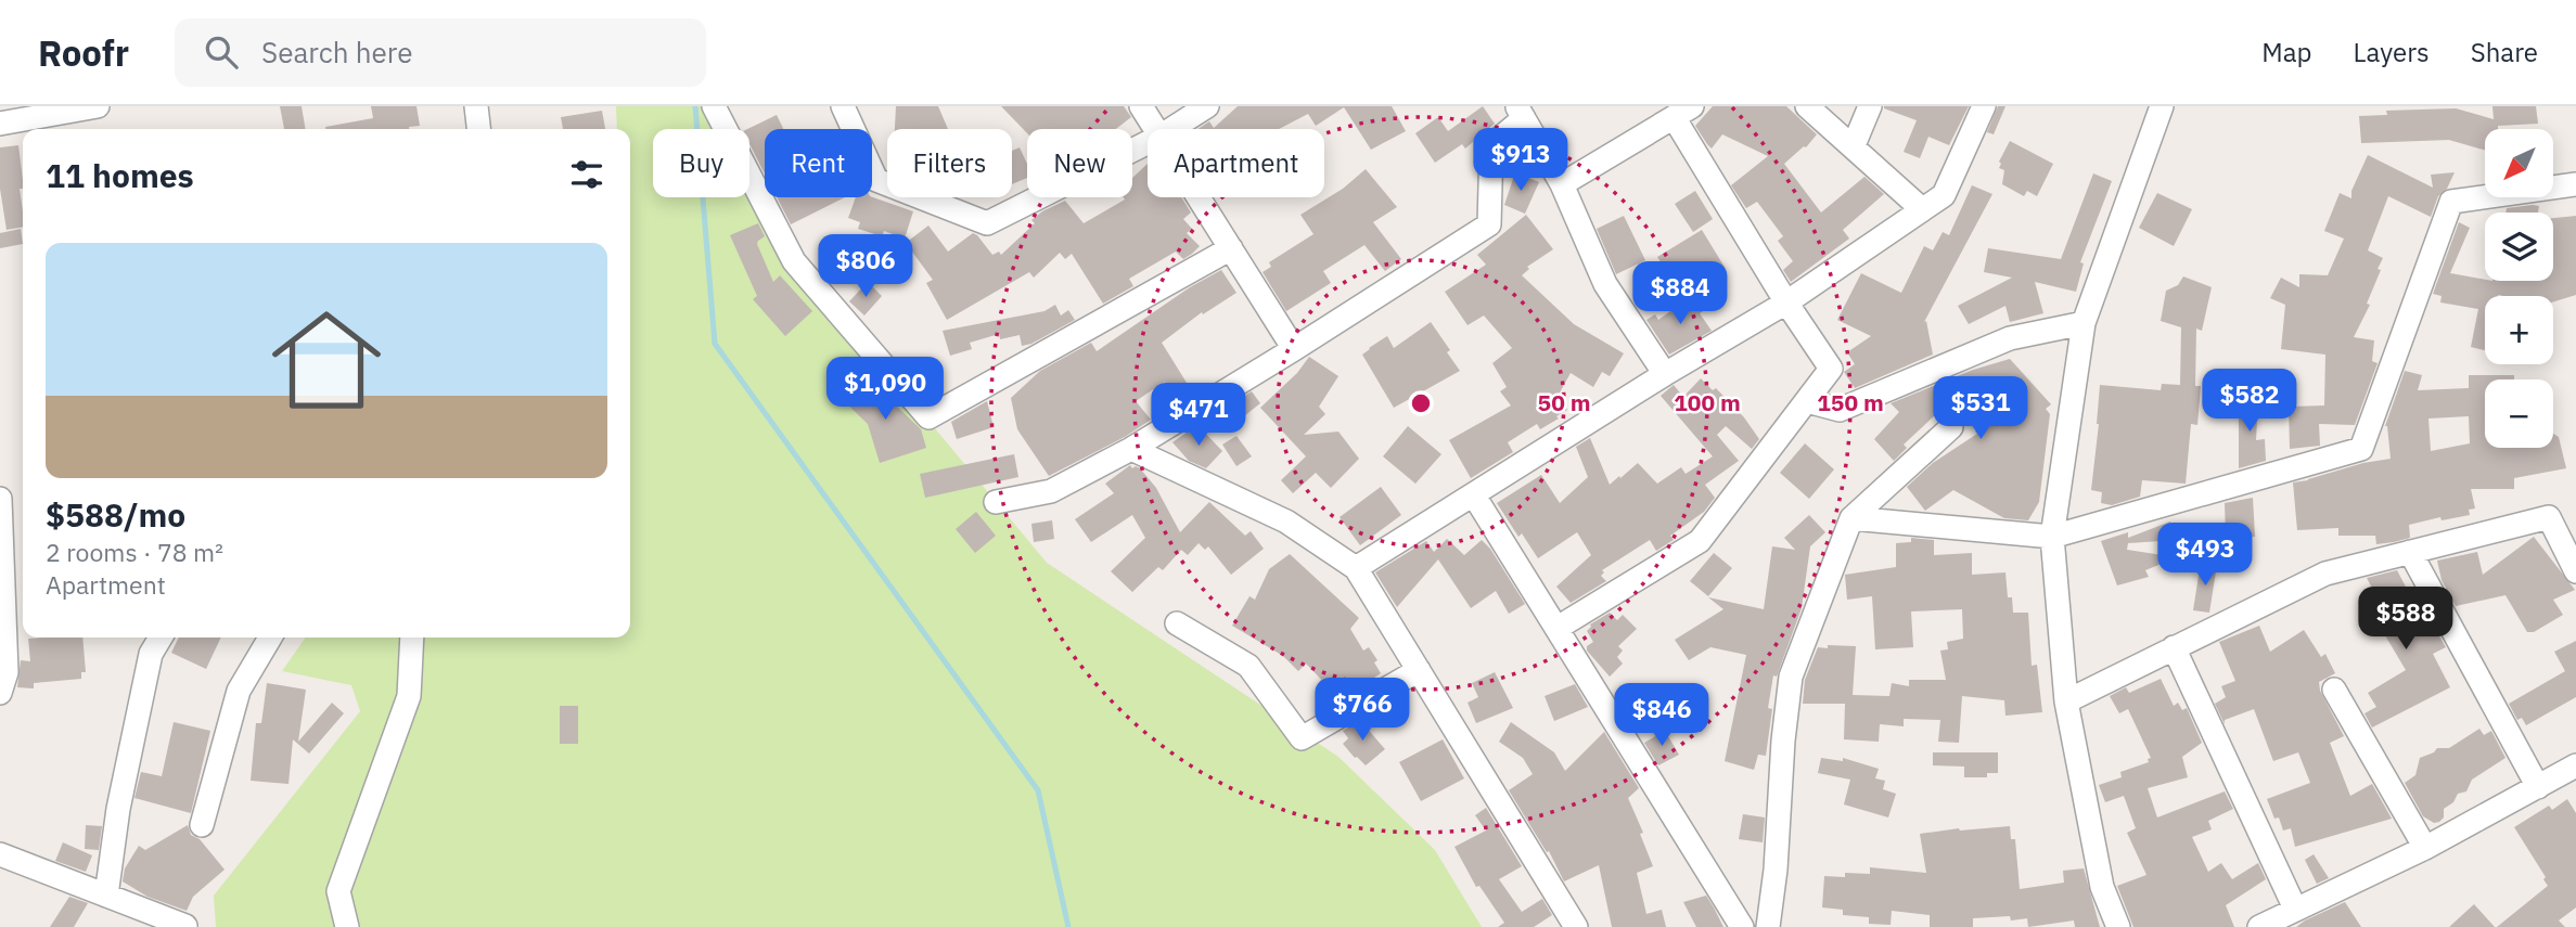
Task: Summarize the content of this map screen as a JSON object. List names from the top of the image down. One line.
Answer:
{"north":"bottom left","page":{"header":"Roofr","search":"Search here","nav":["Map","Layers","Share"],"price":["$913","$806","$884","$1,090","$582","$531","$471","$493","$588","$766","$846"],"map_buttons":["+","−"],"chip":["Buy","Rent","Filters","New","Apartment"],"heading":"11 homes","list":[{"name":"$588/mo","note":"2 rooms · 78 m² · Apartment"}]},"rings":["50 m","100 m","150 m"]}
